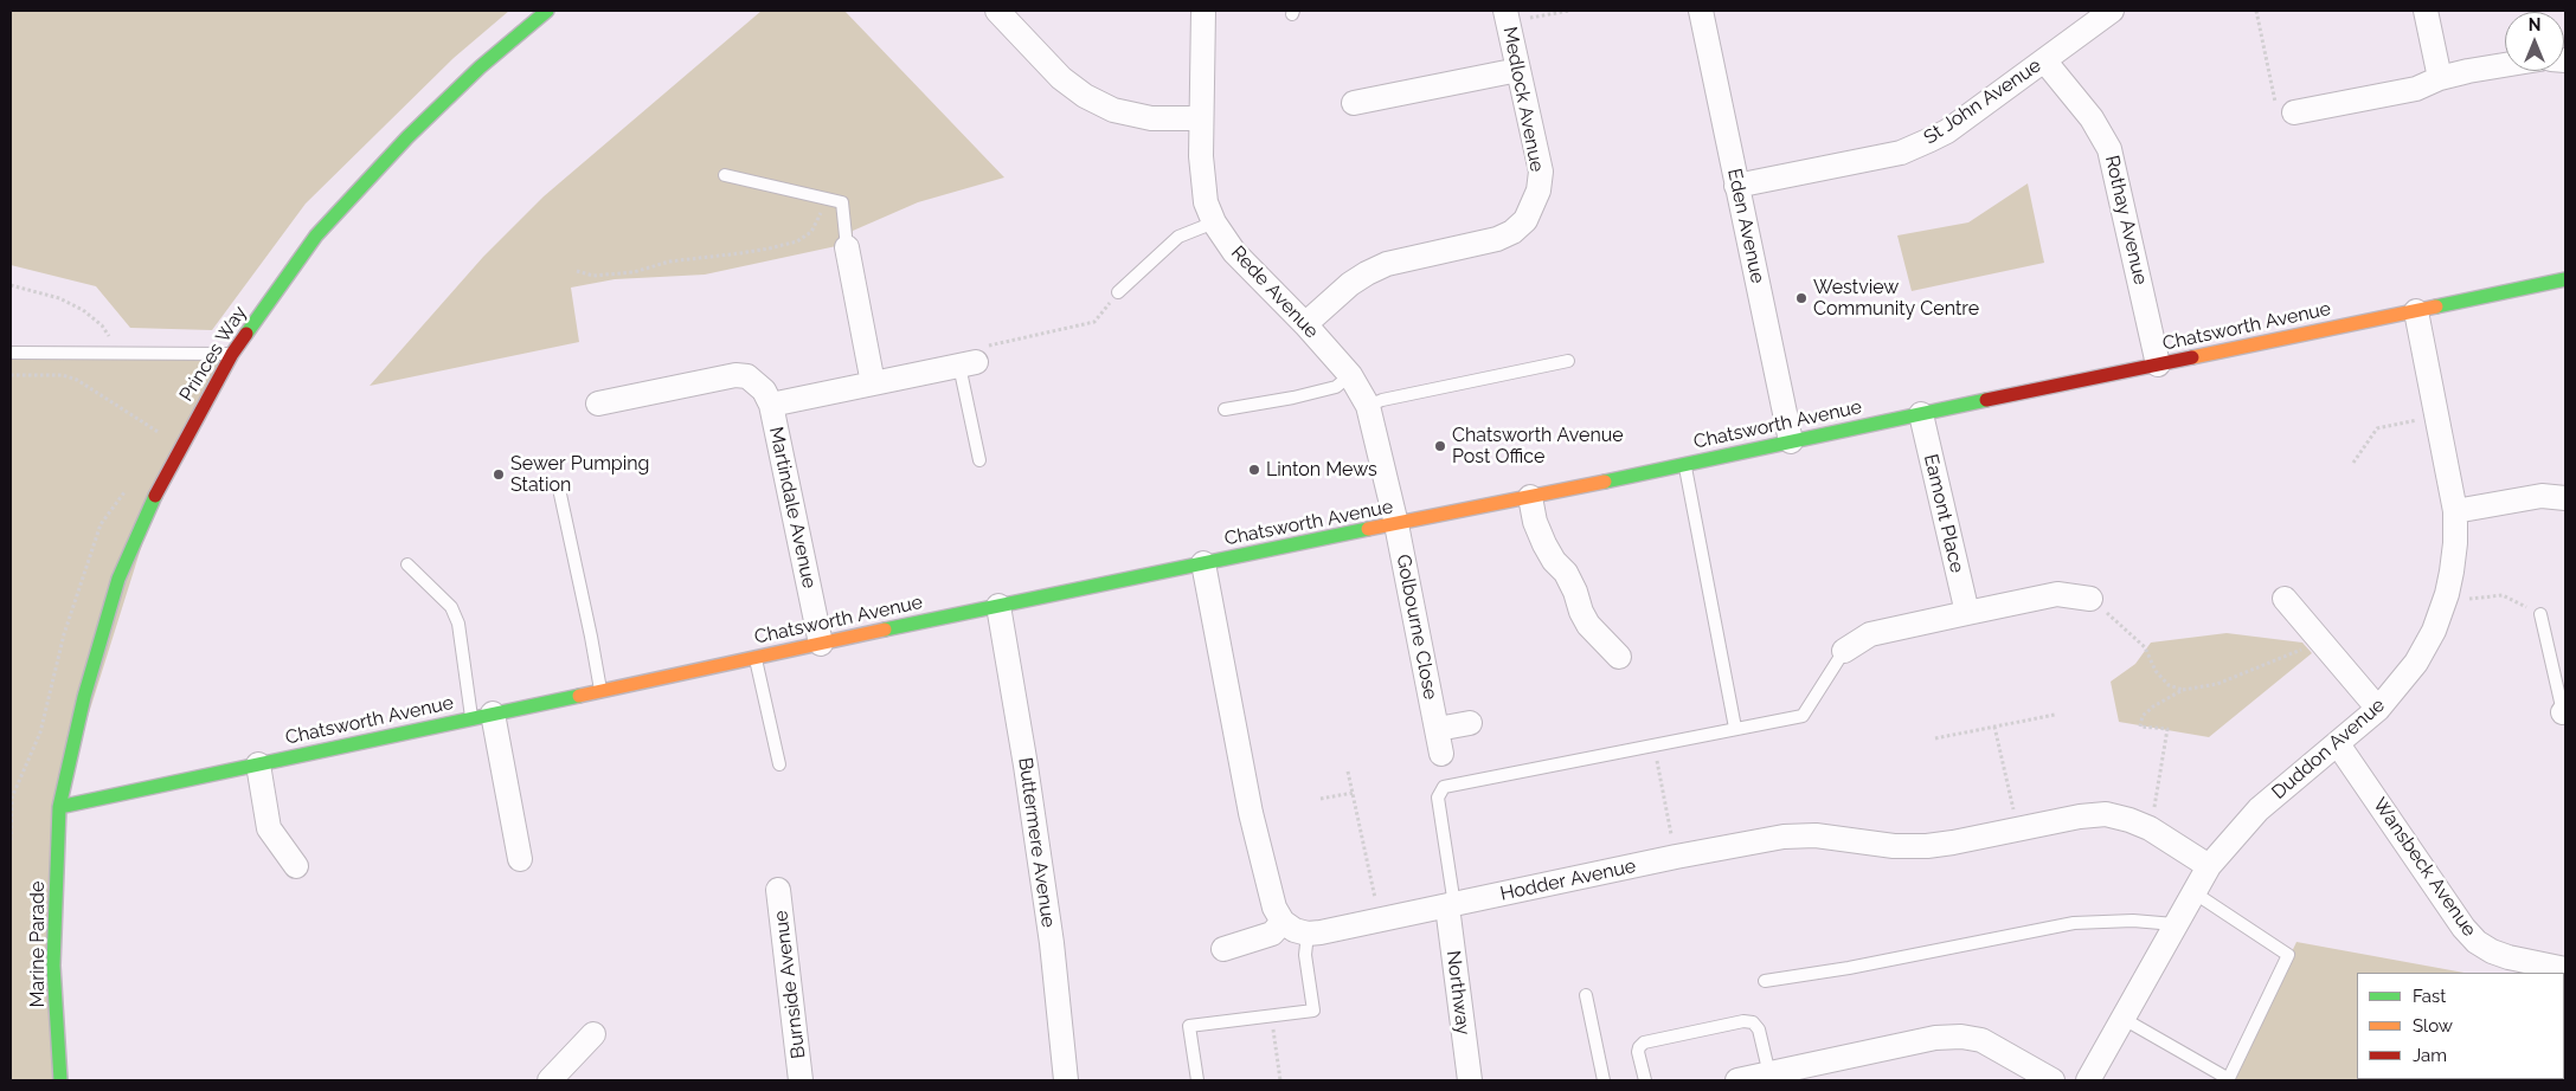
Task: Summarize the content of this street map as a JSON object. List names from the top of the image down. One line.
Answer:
{"streets":{"street":["Medlock Avenue","St John Avenue","Rothay Avenue","Eden Avenue","Rede Avenue","Chatsworth Avenue","Princes Way","Martindale Avenue","Eamont Place","Golbourne Close","Duddon Avenue","Buttermere Avenue","Wansbeck Avenue","Hodder Avenue","Marine Parade","Burnside Avenue","Northway"]},"crossings":[["Medlock Avenue","Rede Avenue"],["St John Avenue","Rothay Avenue"],["St John Avenue","Eden Avenue"],["Rothay Avenue","Chatsworth Avenue"],["Eden Avenue","Chatsworth Avenue"],["Rede Avenue","Chatsworth Avenue"],["Rede Avenue","Golbourne Close"],["Chatsworth Avenue","Princes Way"],["Chatsworth Avenue","Martindale Avenue"],["Chatsworth Avenue","Eamont Place"],["Chatsworth Avenue","Golbourne Close"],["Chatsworth Avenue","Duddon Avenue"],["Chatsworth Avenue","Buttermere Avenue"],["Chatsworth Avenue","Marine Parade"],["Princes Way","Marine Parade"],["Duddon Avenue","Wansbeck Avenue"],["Duddon Avenue","Hodder Avenue"],["Hodder Avenue","Northway"]],"places":["Westview Community Centre","Chatsworth Avenue Post Office","Linton Mews","Sewer Pumping Station"],"legend":["Fast","Slow","Jam"],"north":"top"}
